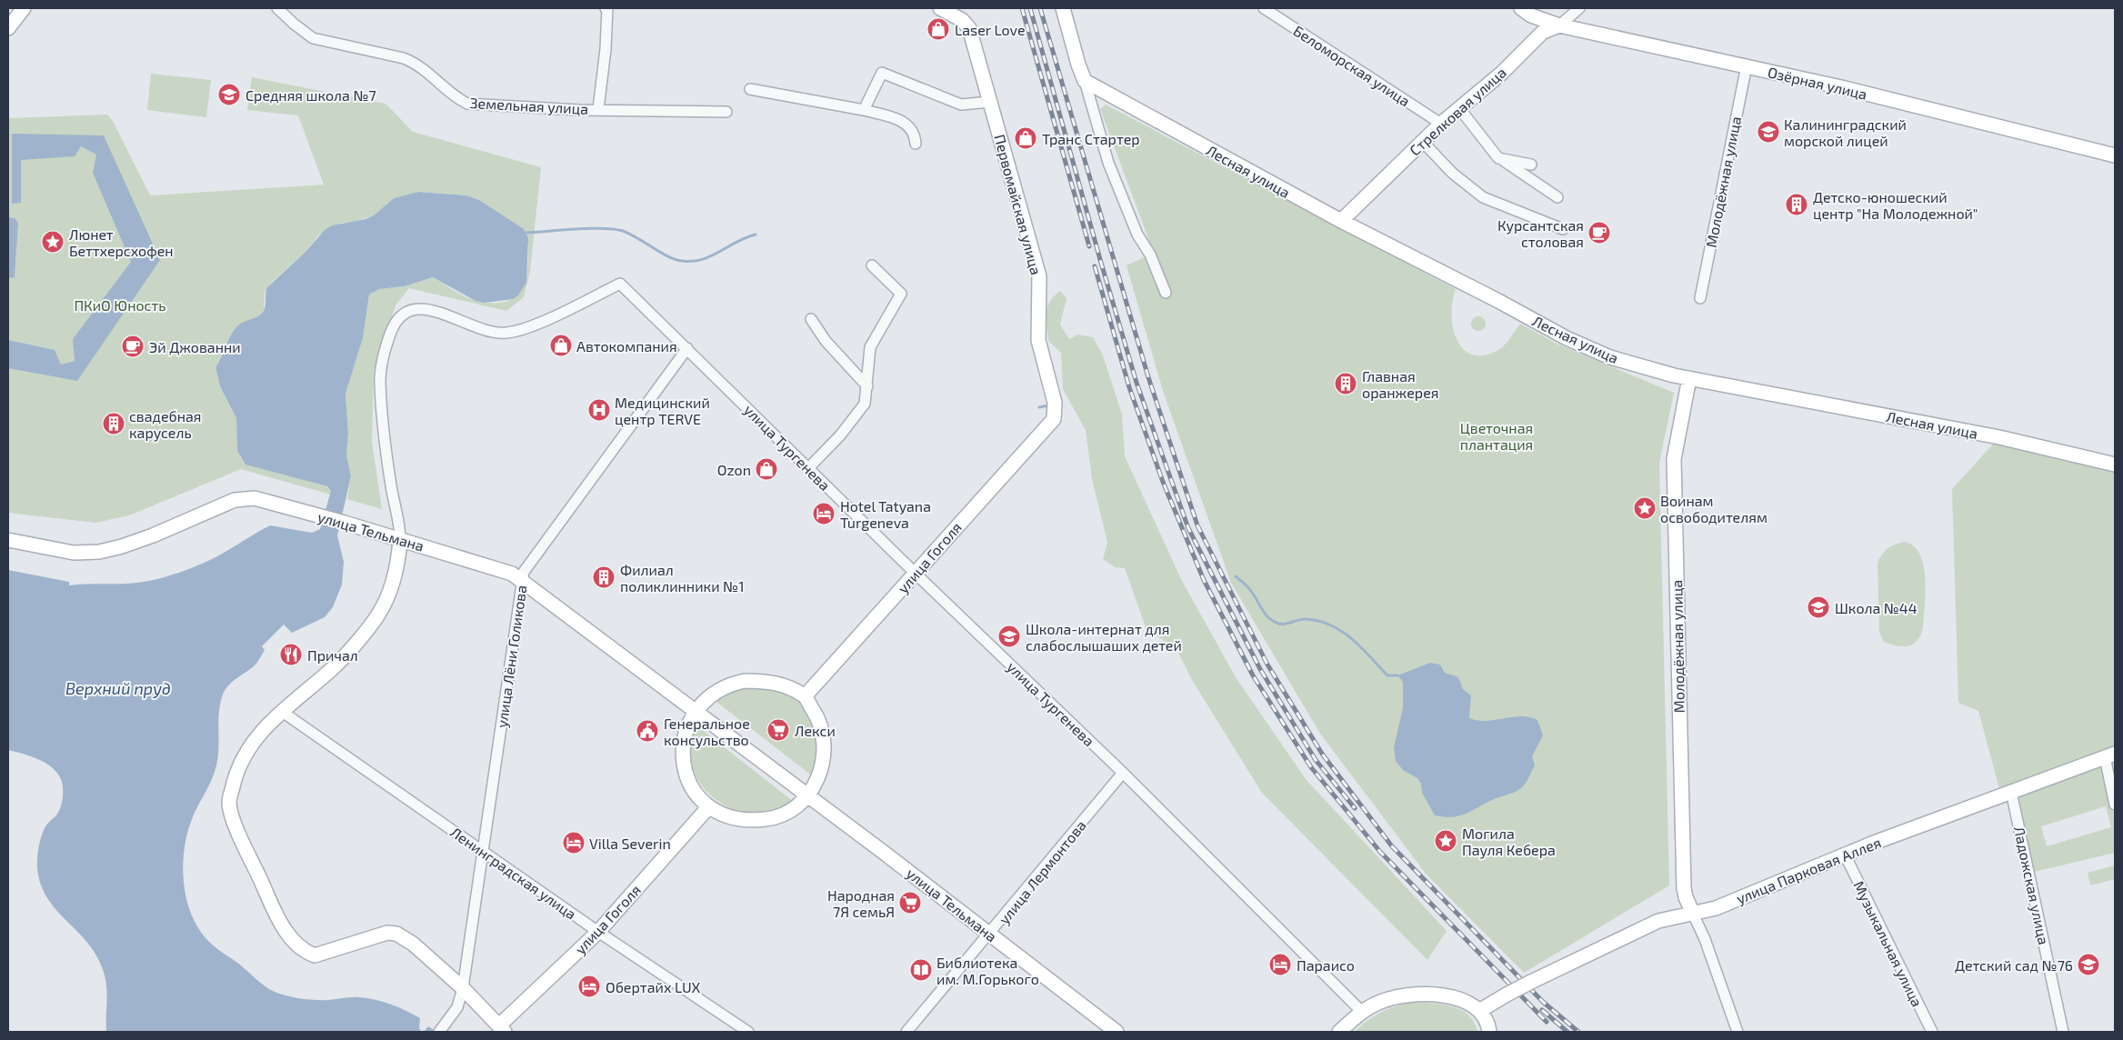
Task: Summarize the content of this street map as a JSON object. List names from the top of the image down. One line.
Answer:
{"streets":{"street":["Беломорская улица","Озёрная улица","Земельная улица","Стрелковая улица","Лесная улица","Молодёжная улица","Первомайская улица","улица Тургенева","улица Тельмана","улица Гоголя","улица Лёни Голикова","улица Парковая Аллея","улица Лермонтова","Ленинградская улица","Ладожская улица","Музыкальная улица"]},"crossings":[["Беломорская улица","Стрелковая улица"],["Озёрная улица","Стрелковая улица"],["Озёрная улица","Молодёжная улица"],["Стрелковая улица","Лесная улица"],["Лесная улица","Молодёжная улица"],["Молодёжная улица","улица Парковая Аллея"],["Первомайская улица","улица Гоголя"],["улица Тургенева","улица Тельмана"],["улица Тургенева","улица Гоголя"],["улица Тургенева","улица Лёни Голикова"],["улица Тургенева","улица Лермонтова"],["улица Тельмана","улица Лёни Голикова"],["улица Тельмана","улица Лермонтова"],["улица Гоголя","Ленинградская улица"],["улица Лёни Голикова","Ленинградская улица"],["улица Парковая Аллея","Ладожская улица"],["улица Парковая Аллея","Музыкальная улица"]],"water":["Верхний пруд"],"parks":["ПКиО Юность","Цветочная плантация"],"places":{"shop":["Laser Love","Транс Стартер","Автокомпания","Ozon"],"school or university":["Средняя школа №7","Калининградский морской лицей","Школа №44","Школа-интернат для слабослышаших детей","Детский сад №76"],"building":["Детско-юношеский центр \"На Молодежной\"","Главная оранжерея","свадебная карусель","Филиал поликлинники №1"],"cafe":["Курсантская столовая","Эй Джованни"],"place":["Люнет Беттхерсхофен","Воинам освободителям","Могила Пауля Кебера"],"hospital":["Медицинский центр TERVE"],"hotel":["Hotel Tatyana Turgeneva","Villa Severin","Параисо","Обертайх LUX"],"restaurant":["Причал"],"supermarket":["Лекси","Народная 7Я семьЯ"],"public building":["Генеральное консульство"],"library":["Библиотека им. М.Горького"]}}
